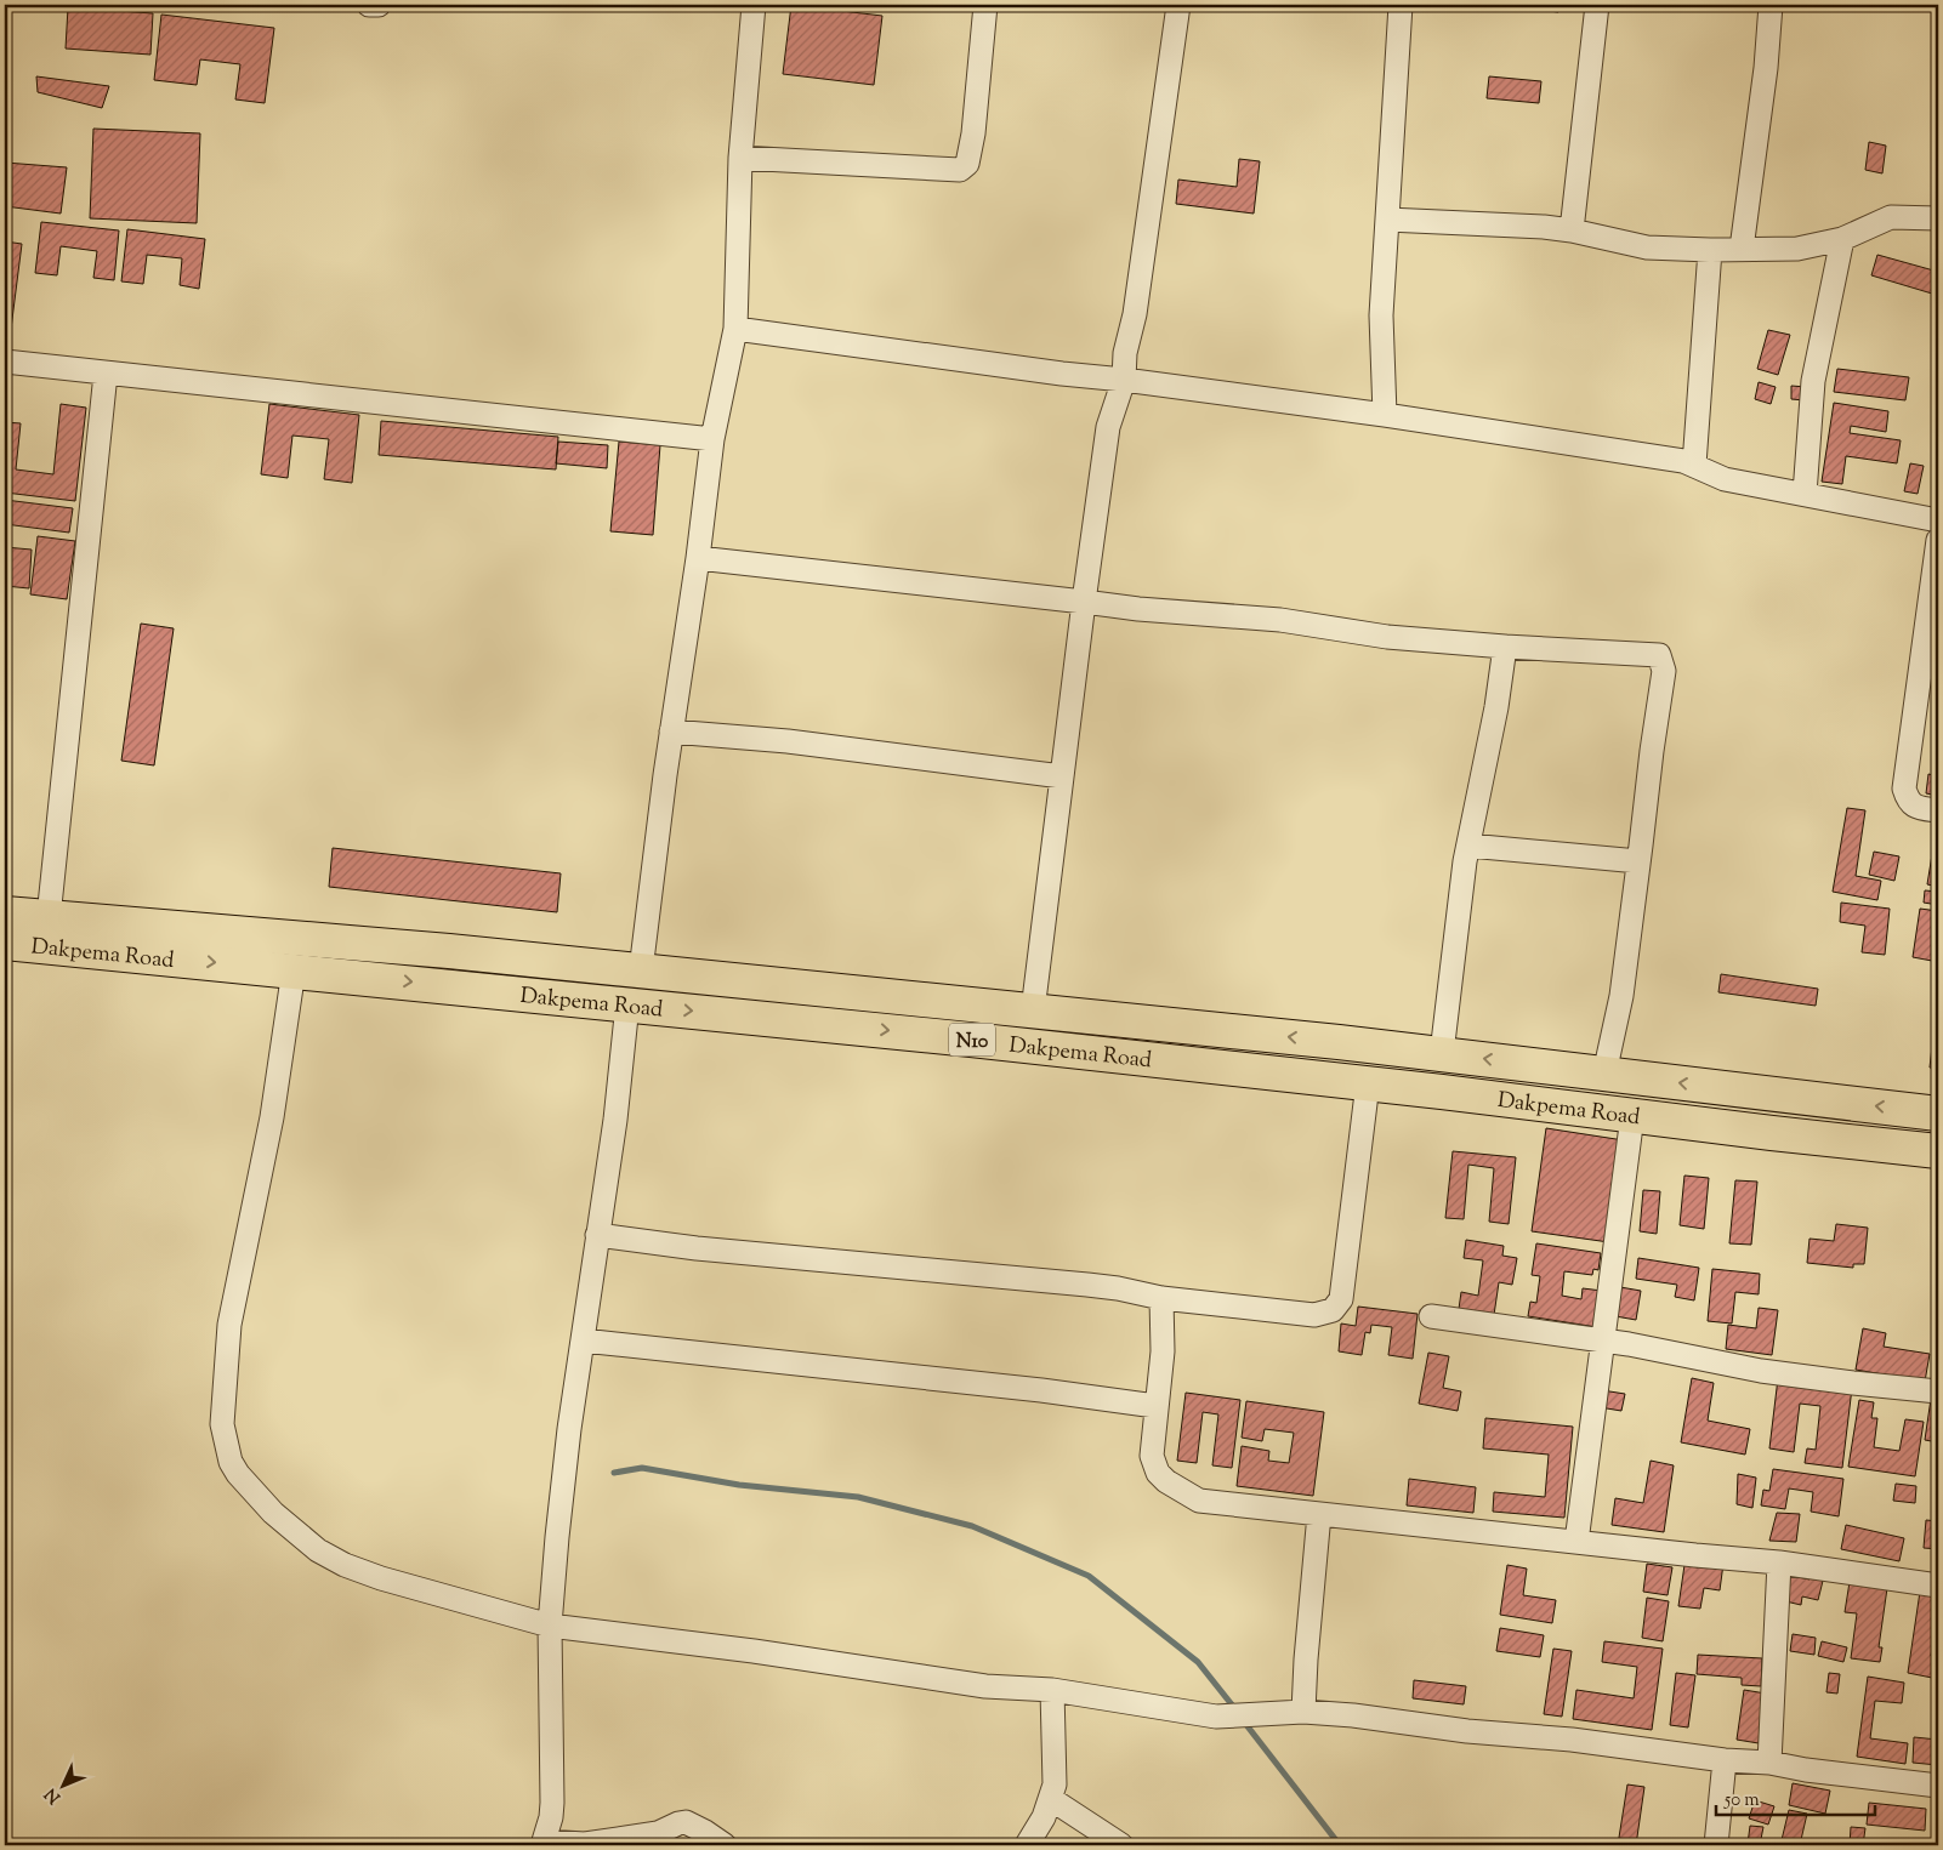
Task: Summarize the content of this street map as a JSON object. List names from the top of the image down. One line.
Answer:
{"streets":{"highway":["Dakpema Road","N10"]},"scale_bar":"50 m","north":"bottom left"}
